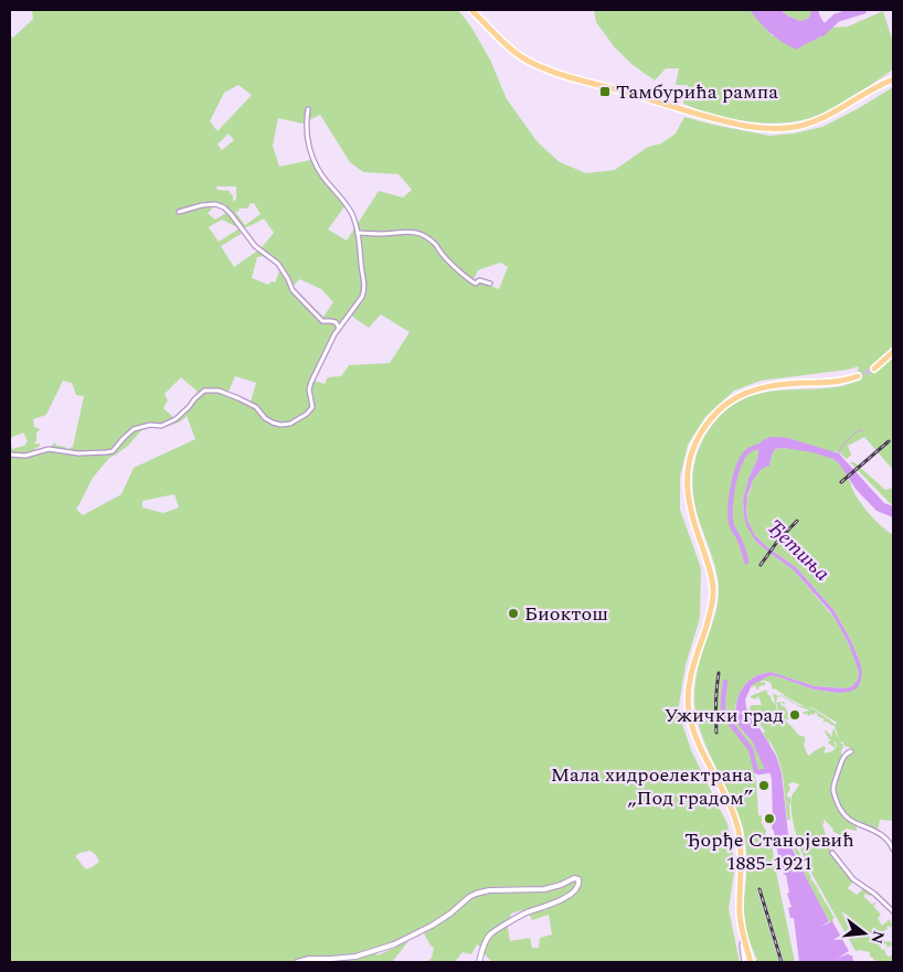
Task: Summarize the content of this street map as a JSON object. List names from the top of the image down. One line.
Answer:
{"water":["Ђетиња"],"places":{"transit":["Тамбурића рампа"],"other":["Биоктош","Ужички град","Мала хидроелектрана „Под градом”","Ђорђе Станојевић 1885-1921"]},"north":"right"}
